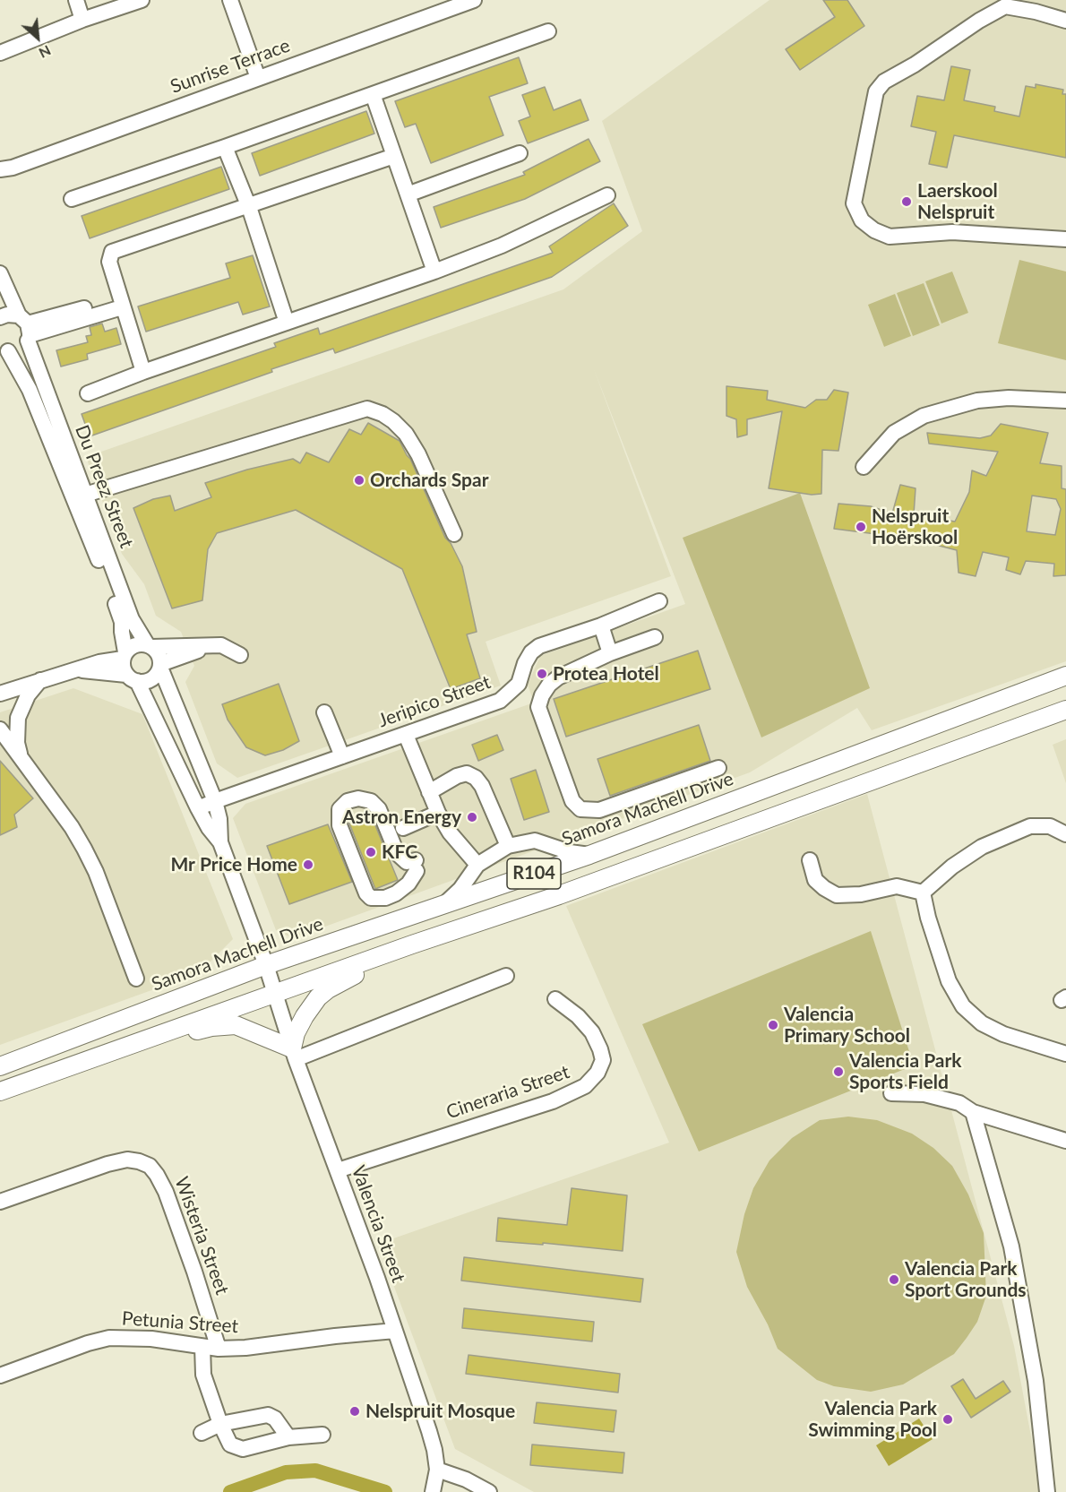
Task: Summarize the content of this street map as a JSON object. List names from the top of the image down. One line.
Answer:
{"streets":{"main road":["Samora Machell Drive","R104"],"street":["Sunrise Terrace","Du Preez Street","Jeripico Street","Cineraria Street","Valencia Street","Wisteria Street","Petunia Street"]},"crossings":[["R104","Valencia Street"],["Cineraria Street","Valencia Street"],["Valencia Street","Petunia Street"],["Wisteria Street","Petunia Street"]],"places":["Laerskool Nelspruit","Orchards Spar","Nelspruit Hoërskool","Protea Hotel","Astron Energy","KFC","Mr Price Home","Valencia Primary School","Valencia Park Sports Field","Valencia Park Sport Grounds","Nelspruit Mosque","Valencia Park Swimming Pool"],"north":"bottom right"}
